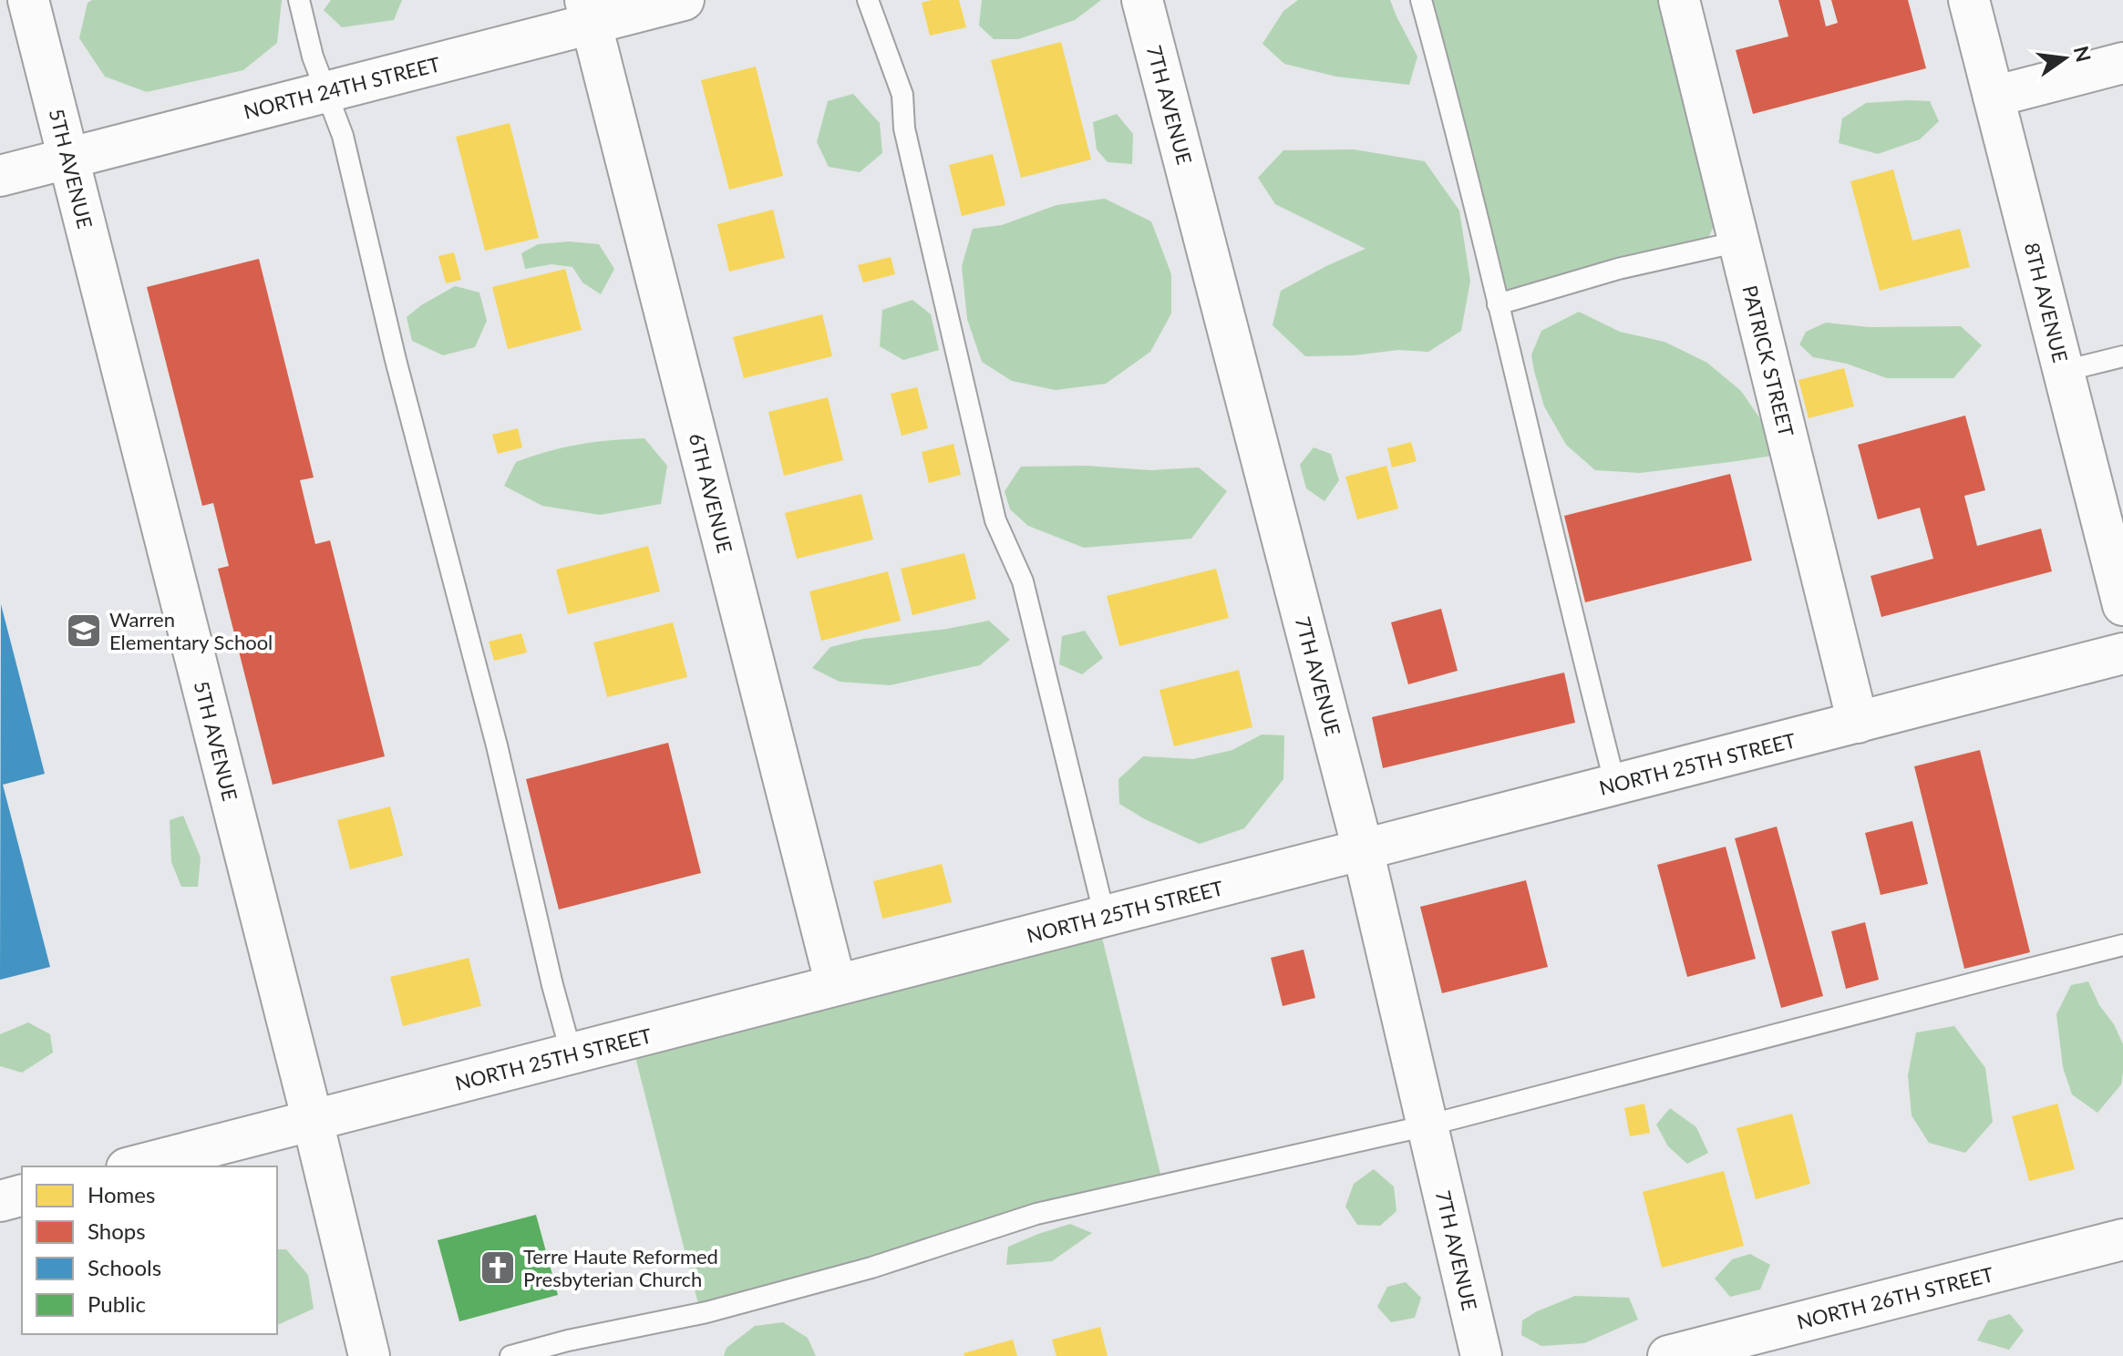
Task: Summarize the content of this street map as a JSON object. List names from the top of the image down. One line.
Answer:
{"streets":{"street":["NORTH 24TH STREET","7TH AVENUE","5TH AVENUE","8TH AVENUE","PATRICK STREET","6TH AVENUE","NORTH 25TH STREET","NORTH 26TH STREET"]},"crossings":[["NORTH 24TH STREET","5TH AVENUE"],["NORTH 24TH STREET","6TH AVENUE"],["7TH AVENUE","NORTH 25TH STREET"],["5TH AVENUE","NORTH 25TH STREET"],["PATRICK STREET","NORTH 25TH STREET"],["6TH AVENUE","NORTH 25TH STREET"]],"places":{"school or university":["Warren Elementary School"],"church":["Terre Haute Reformed Presbyterian Church"]},"legend":["Homes","Shops","Schools","Public"],"north":"right"}
